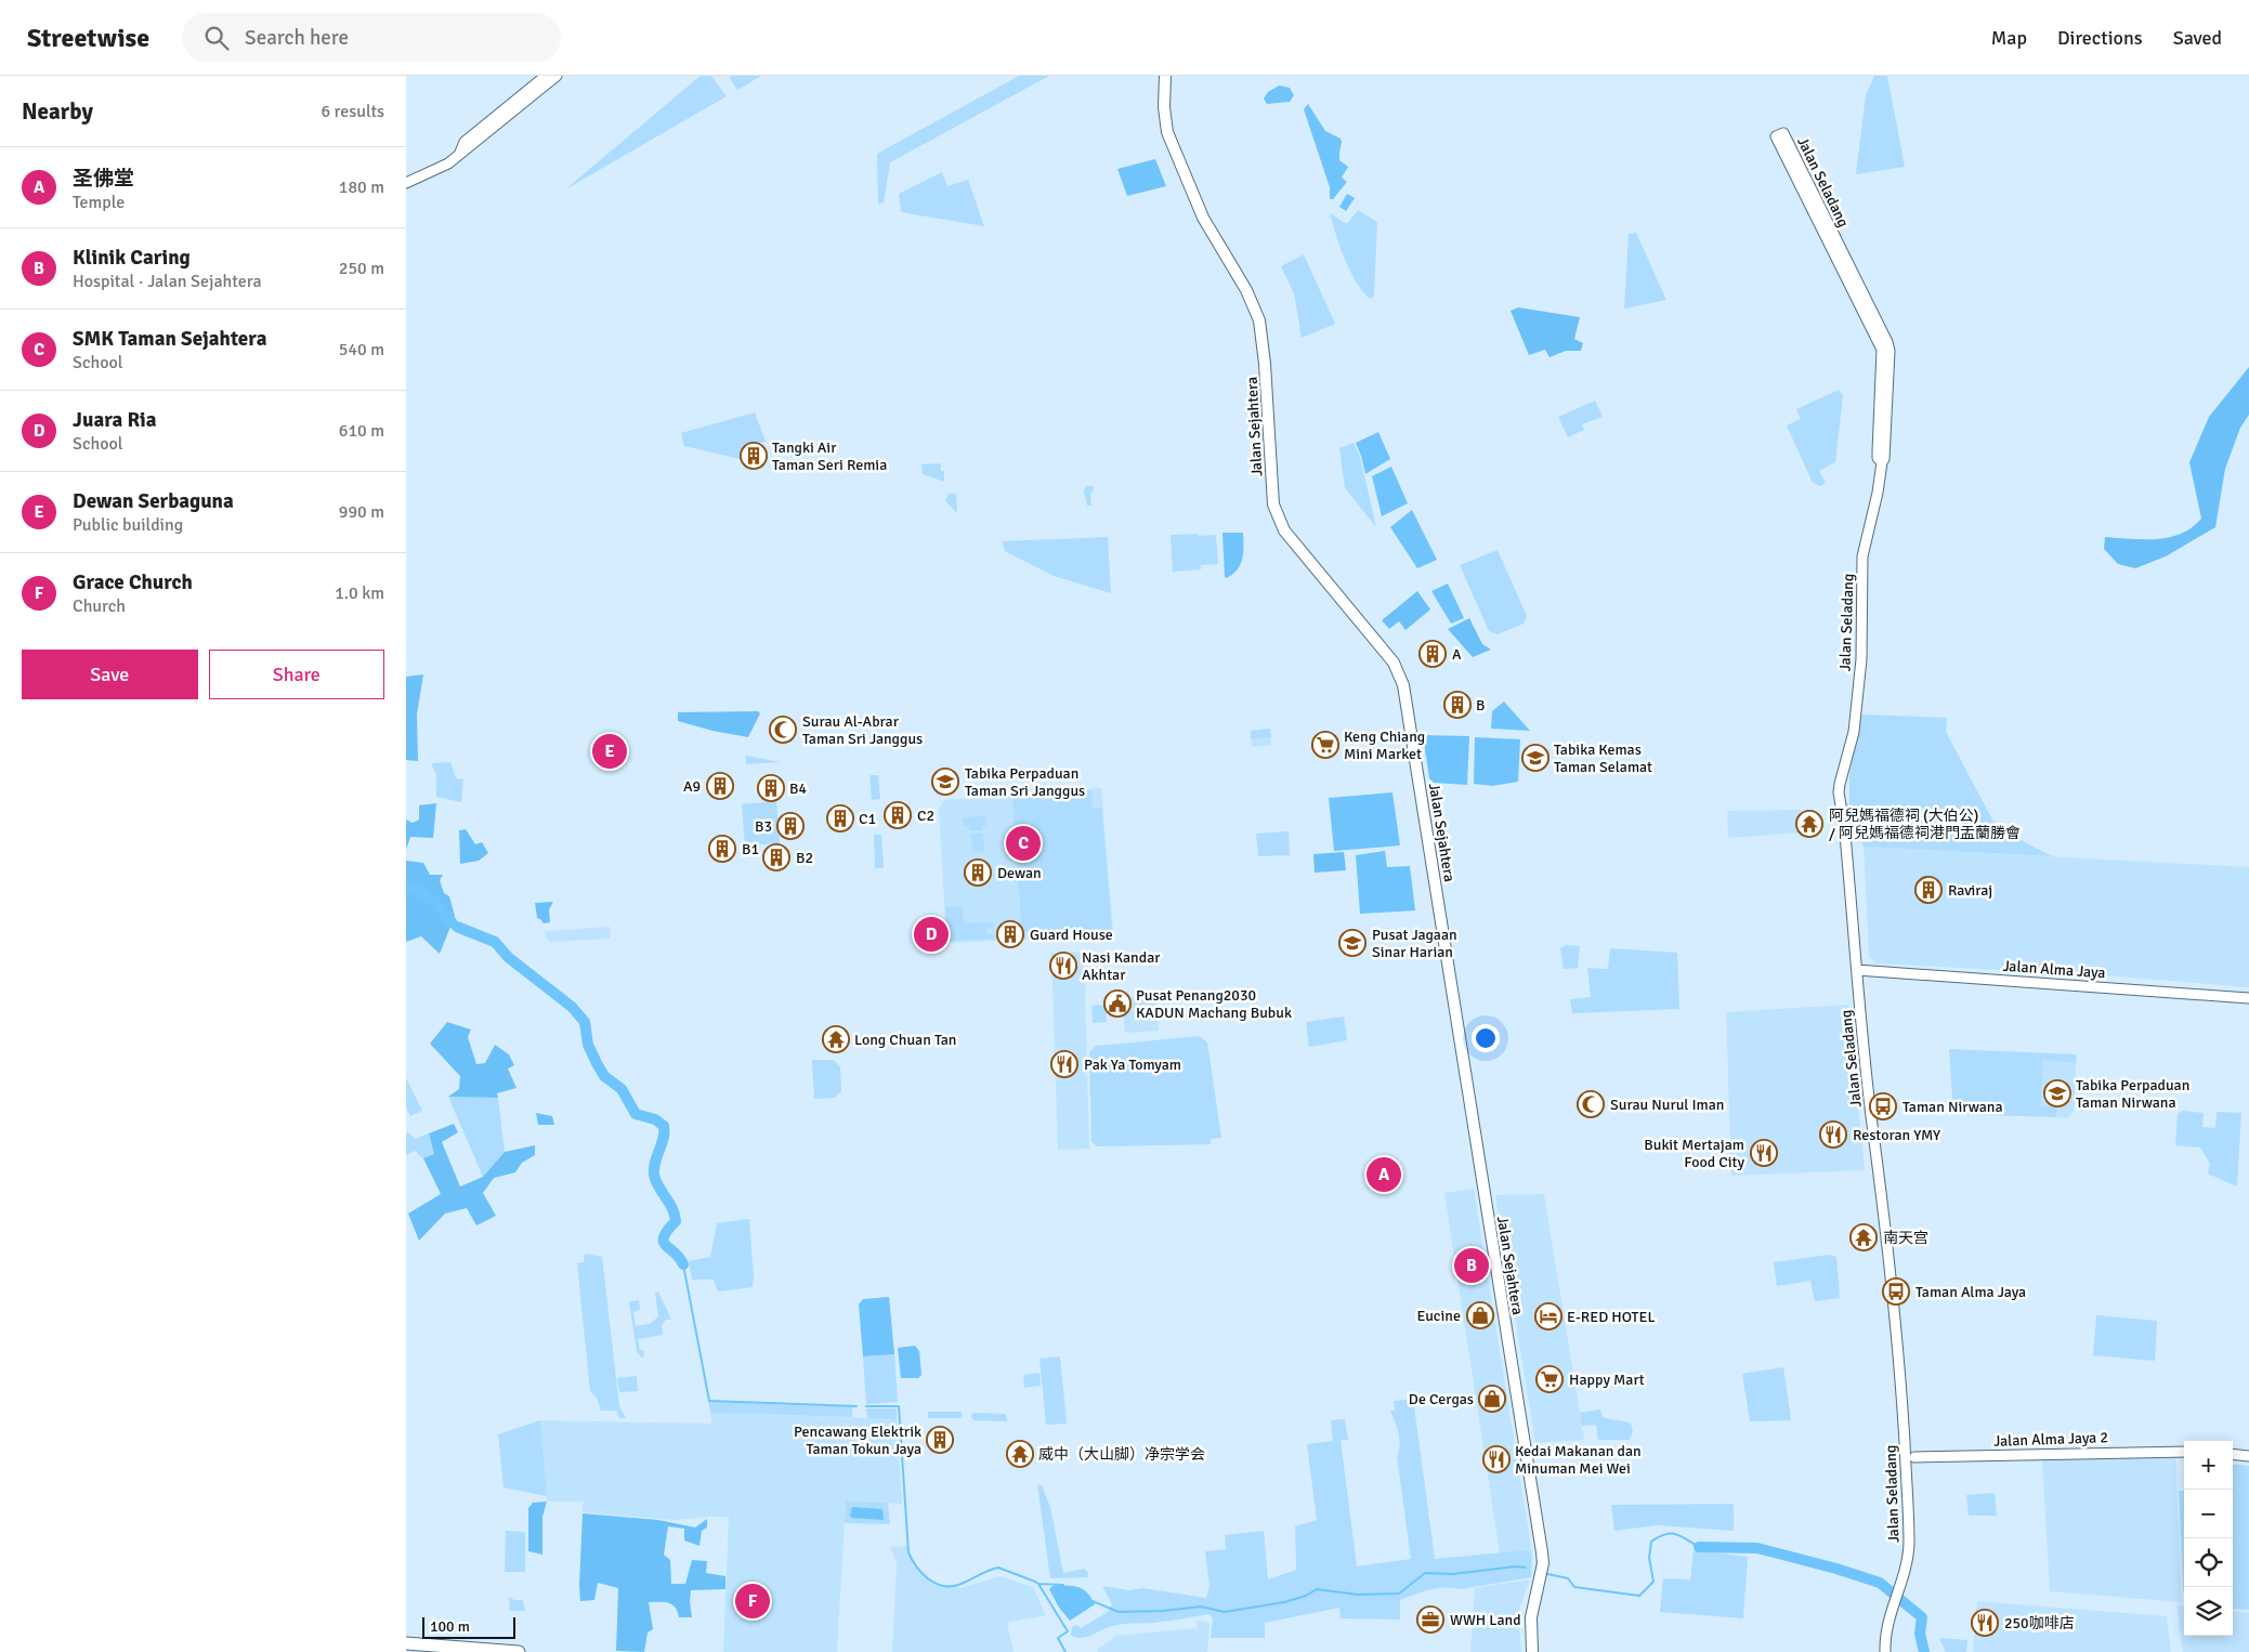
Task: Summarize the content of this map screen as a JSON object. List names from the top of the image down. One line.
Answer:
{"streets":{"main road":["Jalan Sejahtera"],"street":["Jalan Seladang","Jalan Alma Jaya","Jalan Alma Jaya 2"]},"crossings":[["Jalan Seladang","Jalan Alma Jaya"]],"places":{"building":["Tangki Air Taman Seri Remia","A","B","A9","B4","C2","C1","B3","B1","B2","Dewan","Raviraj","Guard House","Pencawang Elektrik Taman Tokun Jaya"],"mosque":["Surau Al-Abrar Taman Sri Janggus","Surau Nurul Iman"],"supermarket":["Keng Chiang Mini Market","Happy Mart"],"school or university":["Tabika Kemas Taman Selamat","Tabika Perpaduan Taman Sri Janggus","Pusat Jagaan Sinar Harian","Tabika Perpaduan Taman Nirwana"],"temple":["阿兒媽福德祠 (大伯公) / 阿兒媽福德祠港門盂蘭勝會","Long Chuan Tan","南天宫","威中（大山脚）净宗学会"],"restaurant":["Nasi Kandar Akhtar","Pak Ya Tomyam","Restoran YMY","Bukit Mertajam Food City","Kedai Makanan dan Minuman Mei Wei","250咖啡店"],"public building":["Pusat Penang2030 KADUN Machang Bubuk"],"bus stop":["Taman Nirwana","Taman Alma Jaya"],"shop":["Eucine","De Cergas"],"hotel":["E-RED HOTEL"],"office":["WWH Land"]},"scale_bar":"100 m","page":{"header":"Streetwise","search":"Search here","nav":["Map","Directions","Saved"],"heading":["Nearby","6 results"],"list":[{"mark":"A","name":"圣佛堂","note":"Temple","value":"180 m"},{"mark":"B","name":"Klinik Caring","note":"Hospital · Jalan Sejahtera","value":"250 m"},{"mark":"C","name":"SMK Taman Sejahtera","note":"School","value":"540 m"},{"mark":"D","name":"Juara Ria","note":"School","value":"610 m"},{"mark":"E","name":"Dewan Serbaguna","note":"Public building","value":"990 m"},{"mark":"F","name":"Grace Church","note":"Church","value":"1.0 km"}],"buttons":["Save","Share"],"pins":["E","C","D","A","B","F"],"map_buttons":["+","−"],"scale":"100 m"}}
